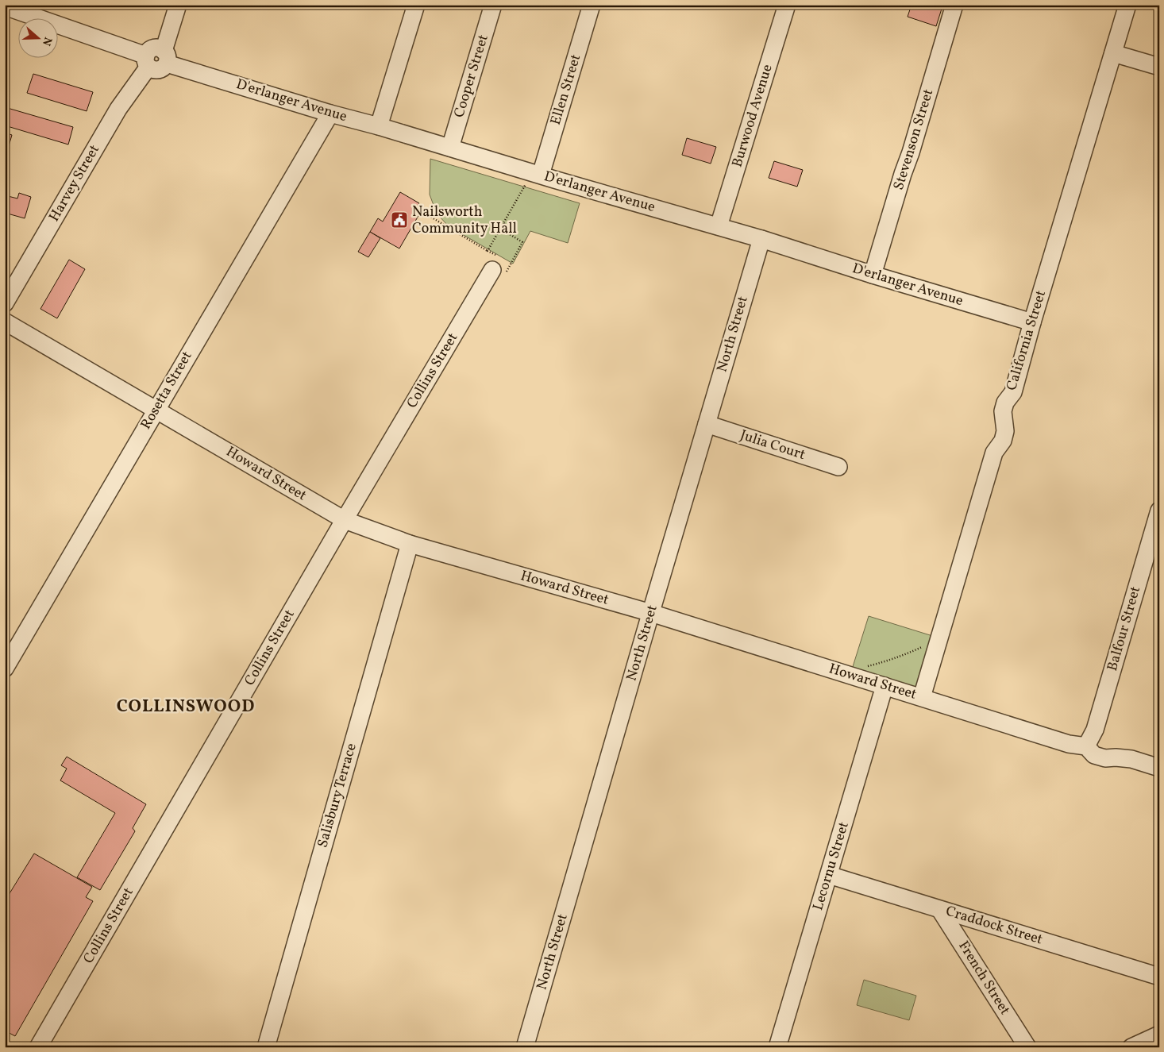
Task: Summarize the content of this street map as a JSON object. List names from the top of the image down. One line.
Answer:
{"streets":{"street":["Cooper Street","Ellen Street","D'erlanger Avenue","Burwood Avenue","Stevenson Street","Harvey Street","North Street","California Street","Collins Street","Rosetta Street","Julia Court","Howard Street","Balfour Street","Salisbury Terrace","Lecornu Street","Craddock Street","French Street"]},"crossings":[["Cooper Street","D'erlanger Avenue"],["Ellen Street","D'erlanger Avenue"],["D'erlanger Avenue","Burwood Avenue"],["D'erlanger Avenue","Stevenson Street"],["D'erlanger Avenue","North Street"],["D'erlanger Avenue","California Street"],["D'erlanger Avenue","Rosetta Street"],["North Street","Julia Court"],["North Street","Howard Street"],["California Street","Howard Street"],["Collins Street","Howard Street"],["Rosetta Street","Howard Street"],["Howard Street","Balfour Street"],["Howard Street","Salisbury Terrace"],["Howard Street","Lecornu Street"],["Lecornu Street","Craddock Street"],["Craddock Street","French Street"]],"districts":["COLLINSWOOD"],"places":{"public building":["Nailsworth Community Hall"]},"north":"right"}
